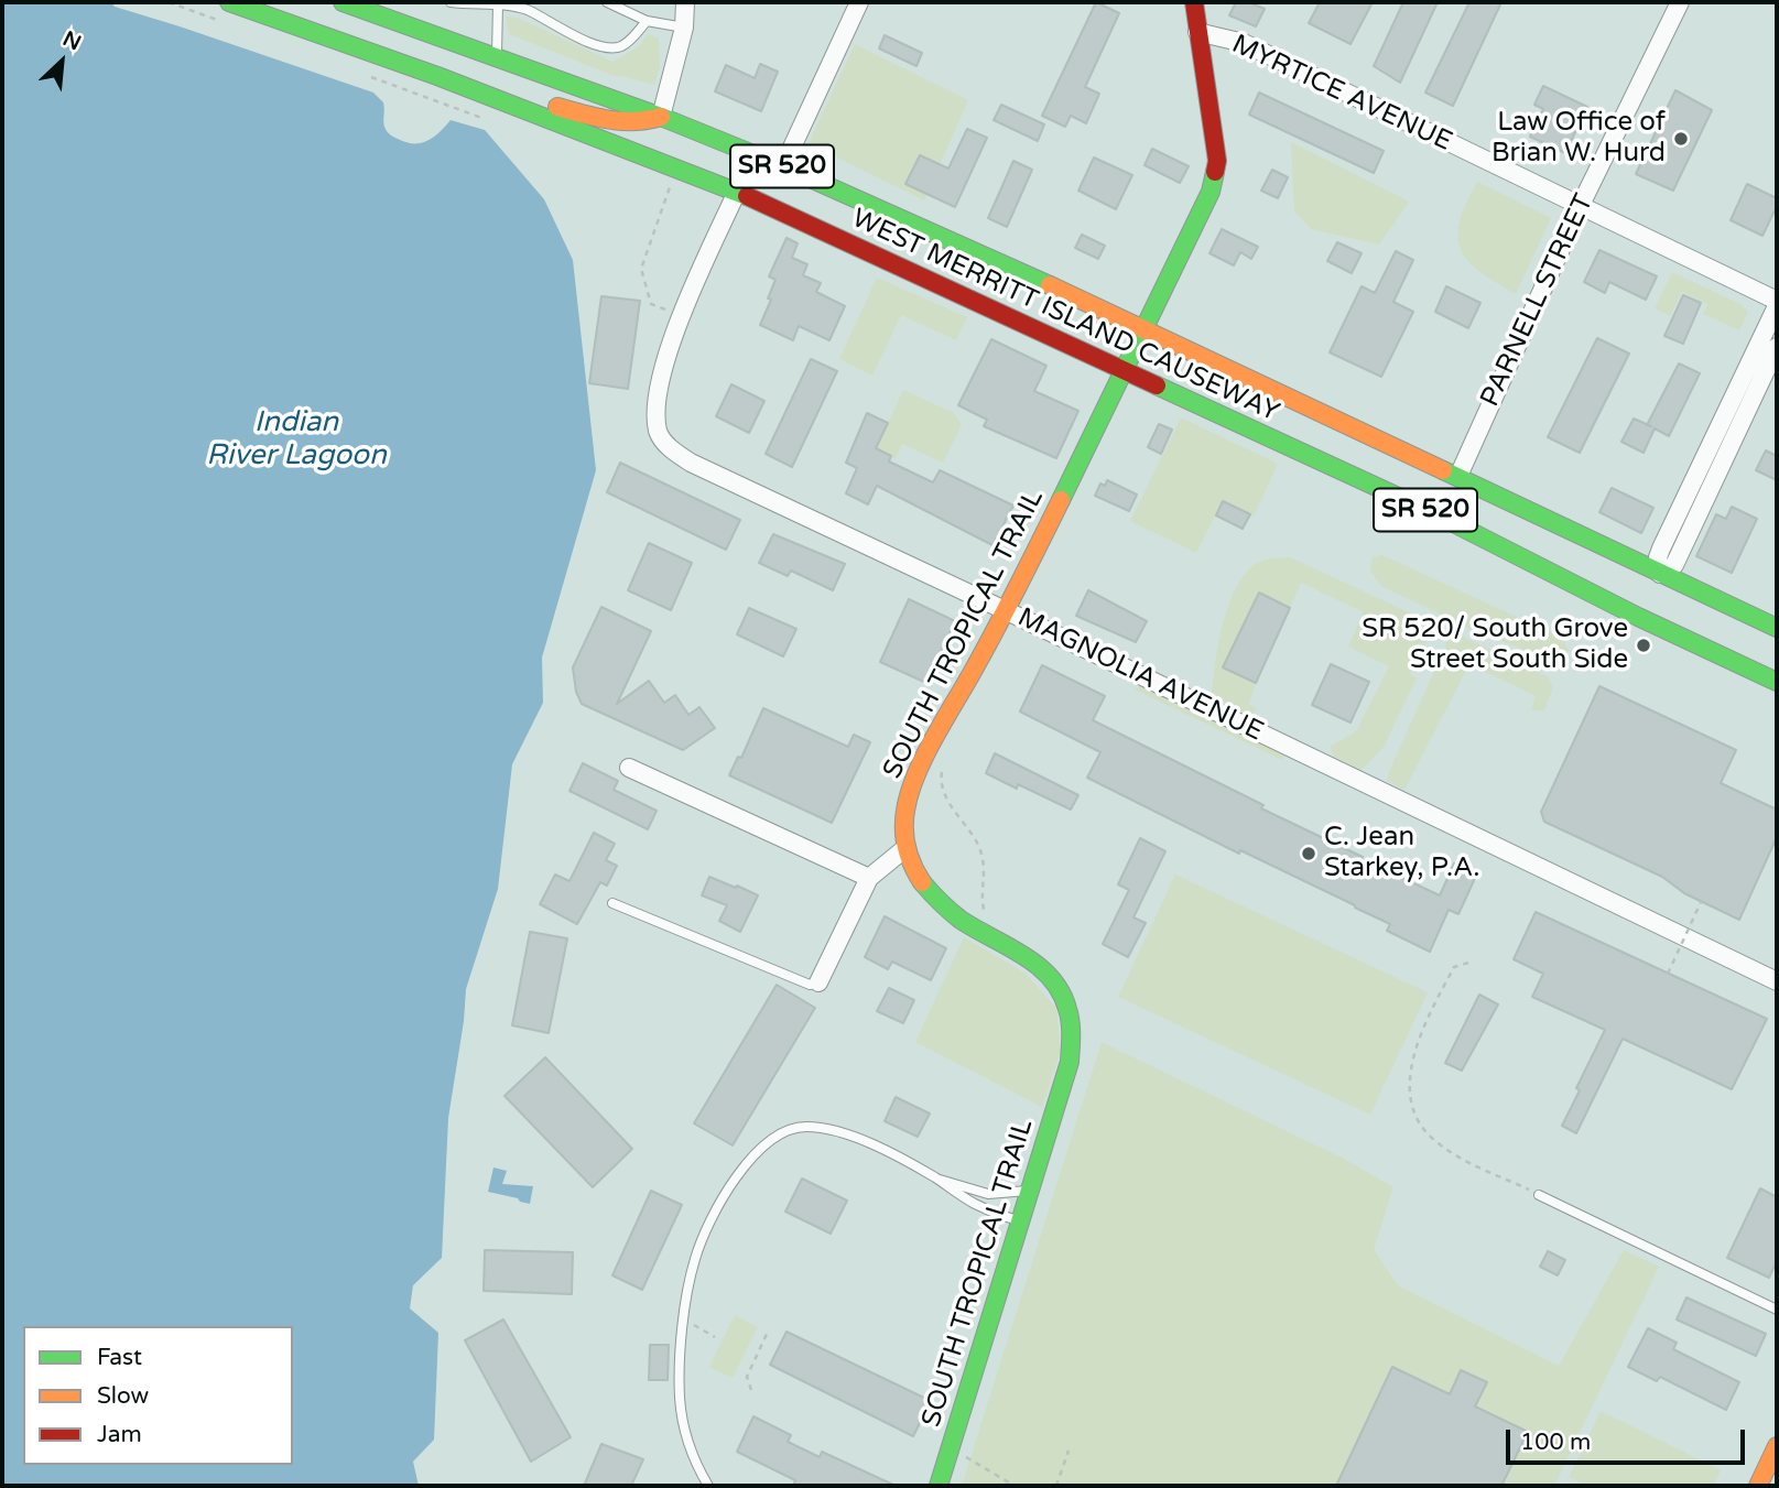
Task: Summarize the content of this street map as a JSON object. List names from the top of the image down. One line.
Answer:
{"streets":{"main road":["SR 520","WEST MERRITT ISLAND CAUSEWAY","SOUTH TROPICAL TRAIL"],"street":["MYRTICE AVENUE","PARNELL STREET","MAGNOLIA AVENUE"]},"crossings":[["MYRTICE AVENUE","PARNELL STREET"],["MYRTICE AVENUE","SOUTH TROPICAL TRAIL"],["PARNELL STREET","WEST MERRITT ISLAND CAUSEWAY"],["WEST MERRITT ISLAND CAUSEWAY","SOUTH TROPICAL TRAIL"],["WEST MERRITT ISLAND CAUSEWAY","MAGNOLIA AVENUE"],["SOUTH TROPICAL TRAIL","MAGNOLIA AVENUE"]],"water":["Indian River Lagoon"],"places":["Law Office of Brian W. Hurd","SR 520/ South Grove Street South Side","C. Jean Starkey, P.A."],"legend":["Fast","Slow","Jam"],"scale_bar":"100 m","north":"top right"}
